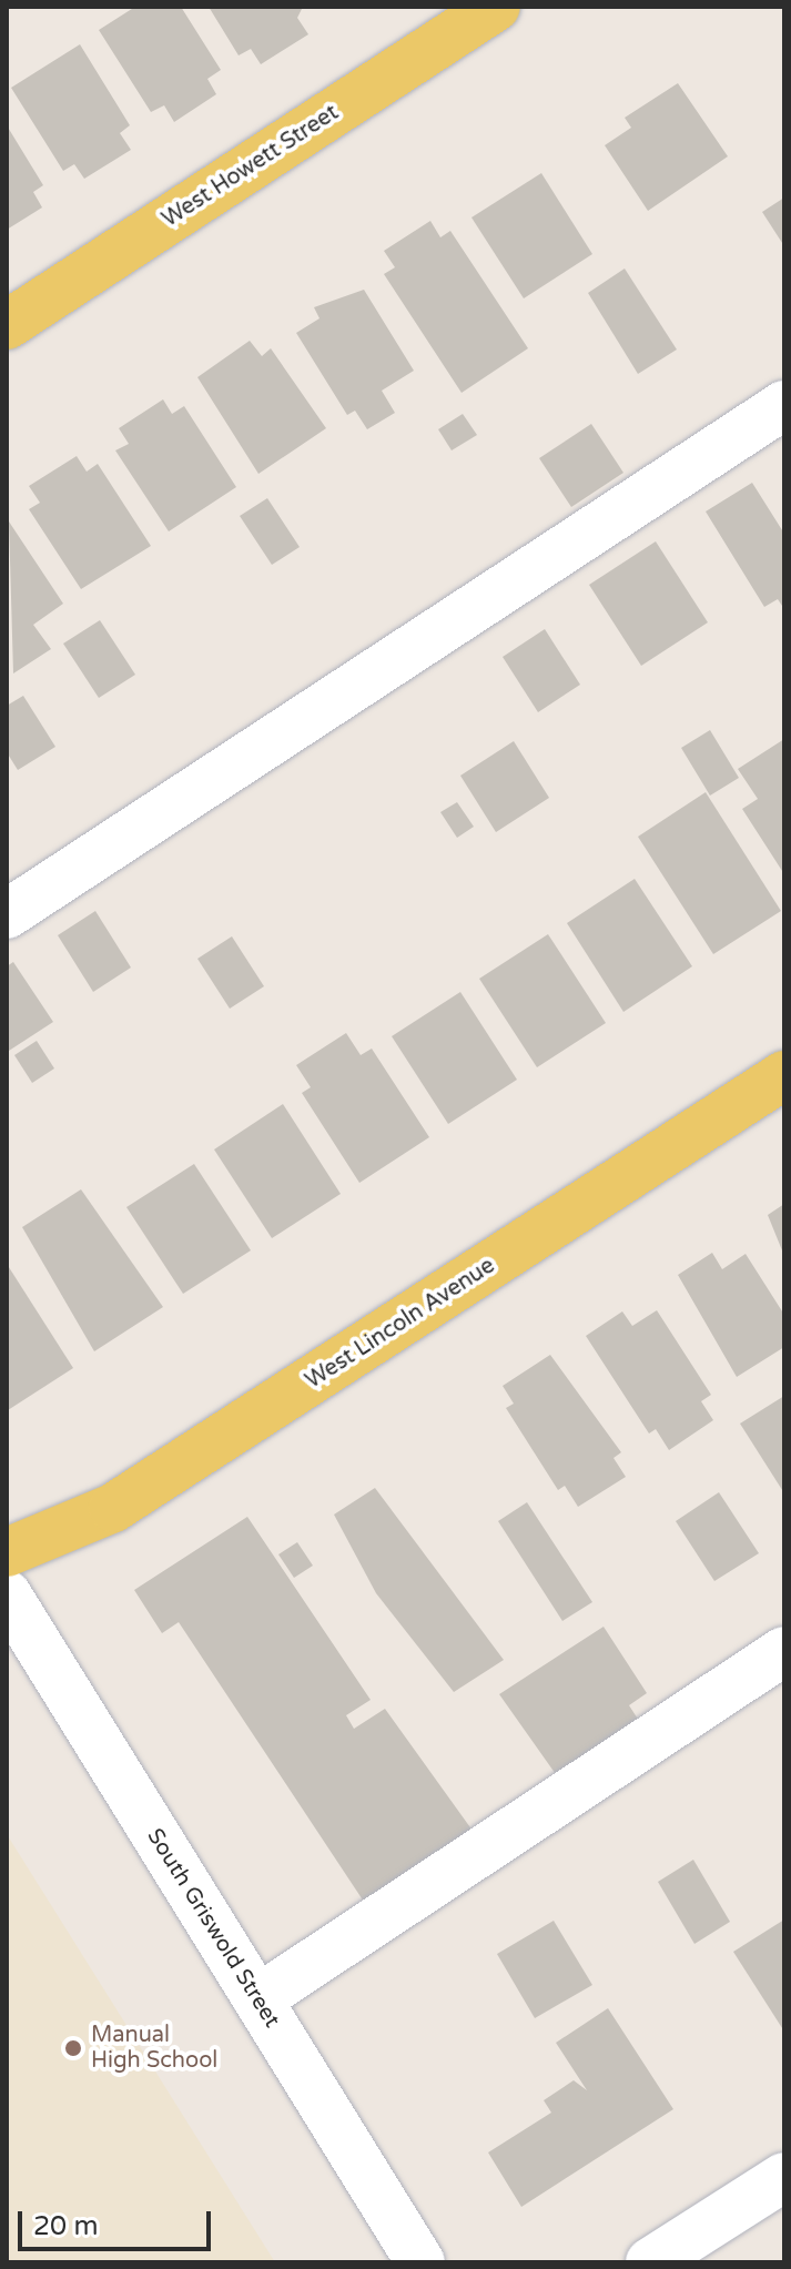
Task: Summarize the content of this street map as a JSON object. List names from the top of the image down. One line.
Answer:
{"streets":{"main road":["West Howett Street","West Lincoln Avenue"],"street":["South Griswold Street"]},"places":["Manual High School"],"scale_bar":"20 m"}
